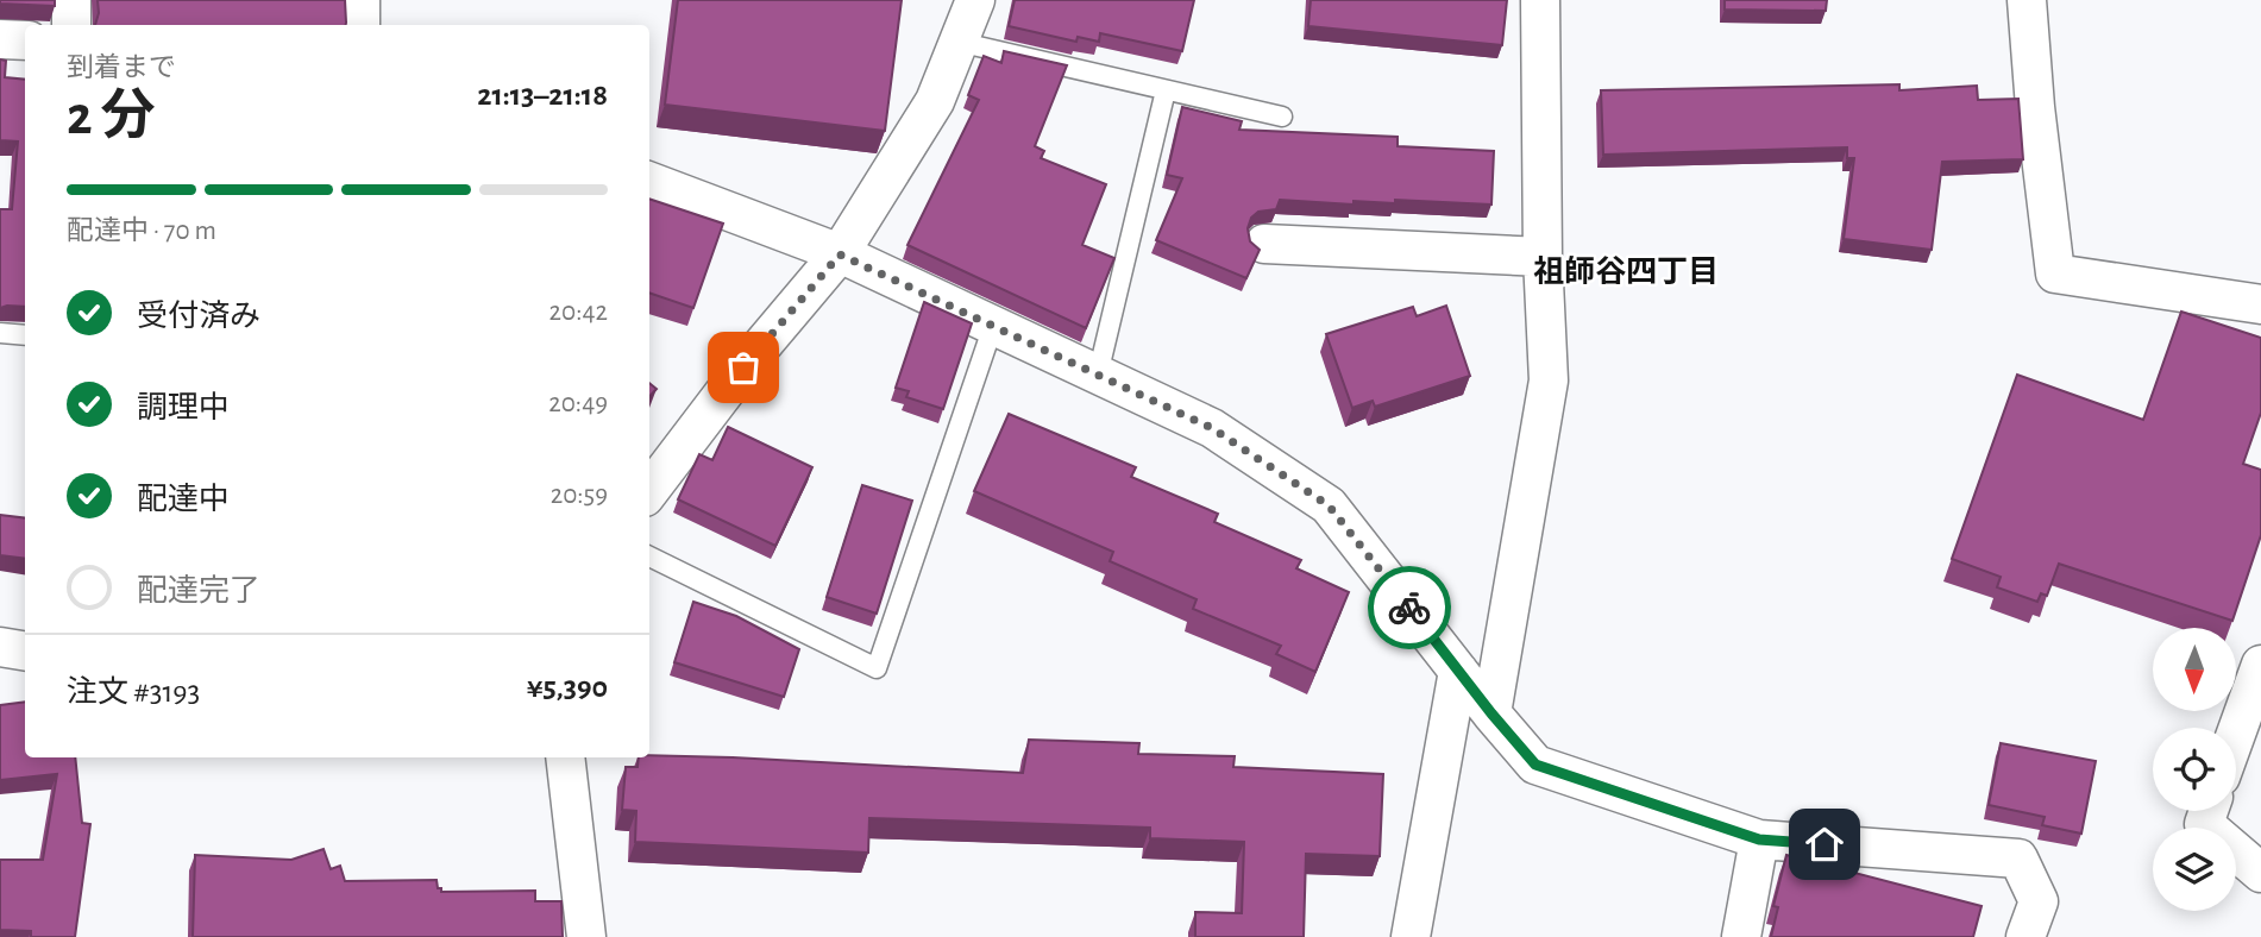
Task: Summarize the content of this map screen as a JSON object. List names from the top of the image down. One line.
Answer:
{"districts":["祖師谷四丁目"],"north":"bottom","page":{"heading":["2 分","到着まで","21:13–21:18"],"panel":["注文 #3193","¥5,390"],"bar":"配達中 · 70 m","list":[["受付済み","20:42"],["調理中","20:49"],["配達中","20:59"],"配達完了"]}}
